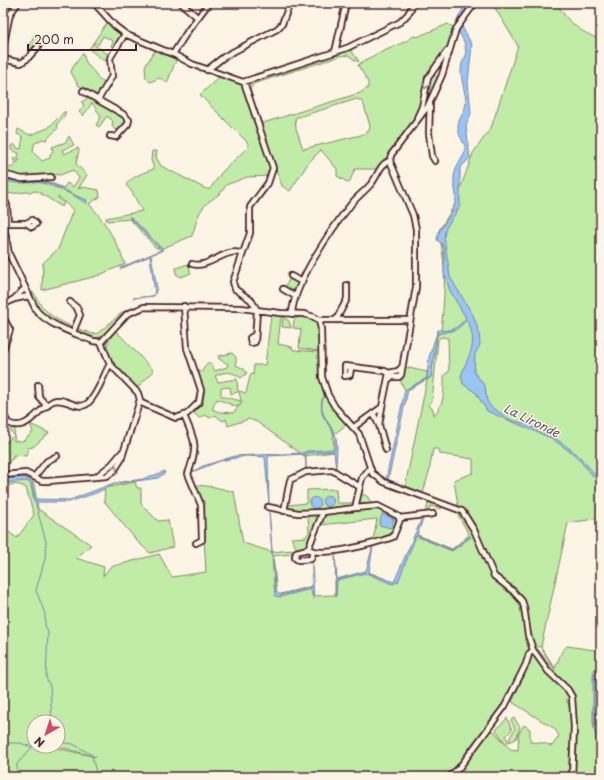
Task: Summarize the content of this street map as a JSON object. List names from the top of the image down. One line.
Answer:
{"water":["La Lironde"],"scale_bar":"200 m","north":"bottom left"}
